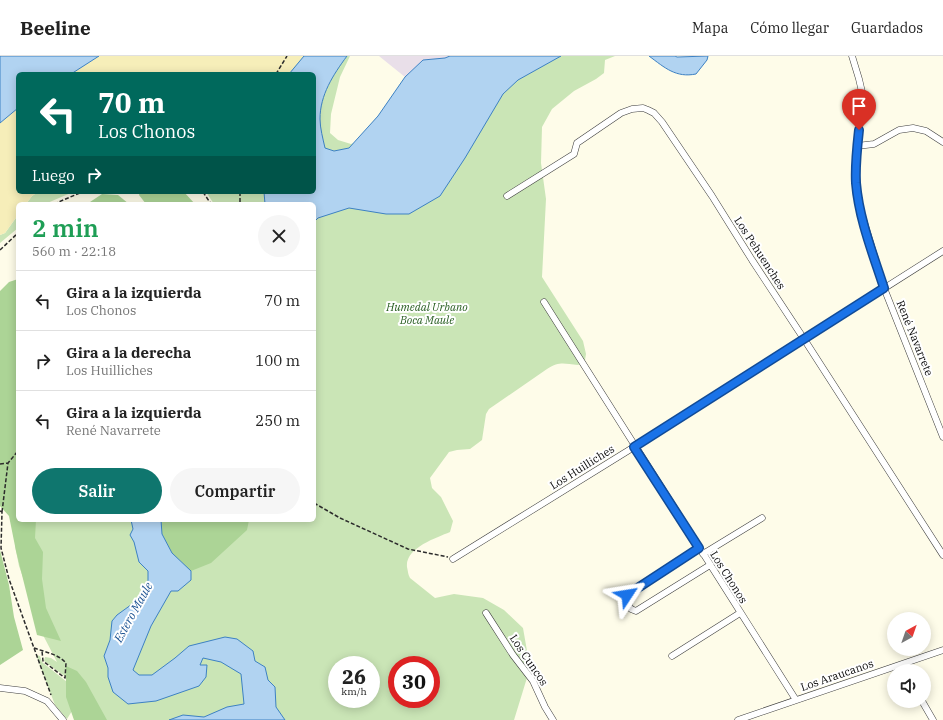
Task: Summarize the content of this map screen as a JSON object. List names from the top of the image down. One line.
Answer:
{"streets":{"street":["Los Pehuenches","René Navarrete","Los Huilliches","Los Chonos","Los Cuncos","Los Araucanos"]},"crossings":[["Los Pehuenches","Los Huilliches"],["René Navarrete","Los Huilliches"],["Los Huilliches","Los Chonos"],["Los Chonos","Los Araucanos"]],"water":["Estero Maule"],"parks":["Humedal Urbano Boca Maule"],"north":"top right","page":{"header":"Beeline","nav":["Mapa","Cómo llegar","Guardados"],"turn":["70 m","Los Chonos"],"then":"Luego","heading":["2 min","560 m · 22:18"],"list":[{"name":"Gira a la izquierda","note":"Los Chonos","value":"70 m"},{"name":"Gira a la derecha","note":"Los Huilliches","value":"100 m"},{"name":"Gira a la izquierda","note":"René Navarrete","value":"250 m"}],"buttons":["Salir","Compartir"],"speed":"26 km/h","limit":"30"}}
